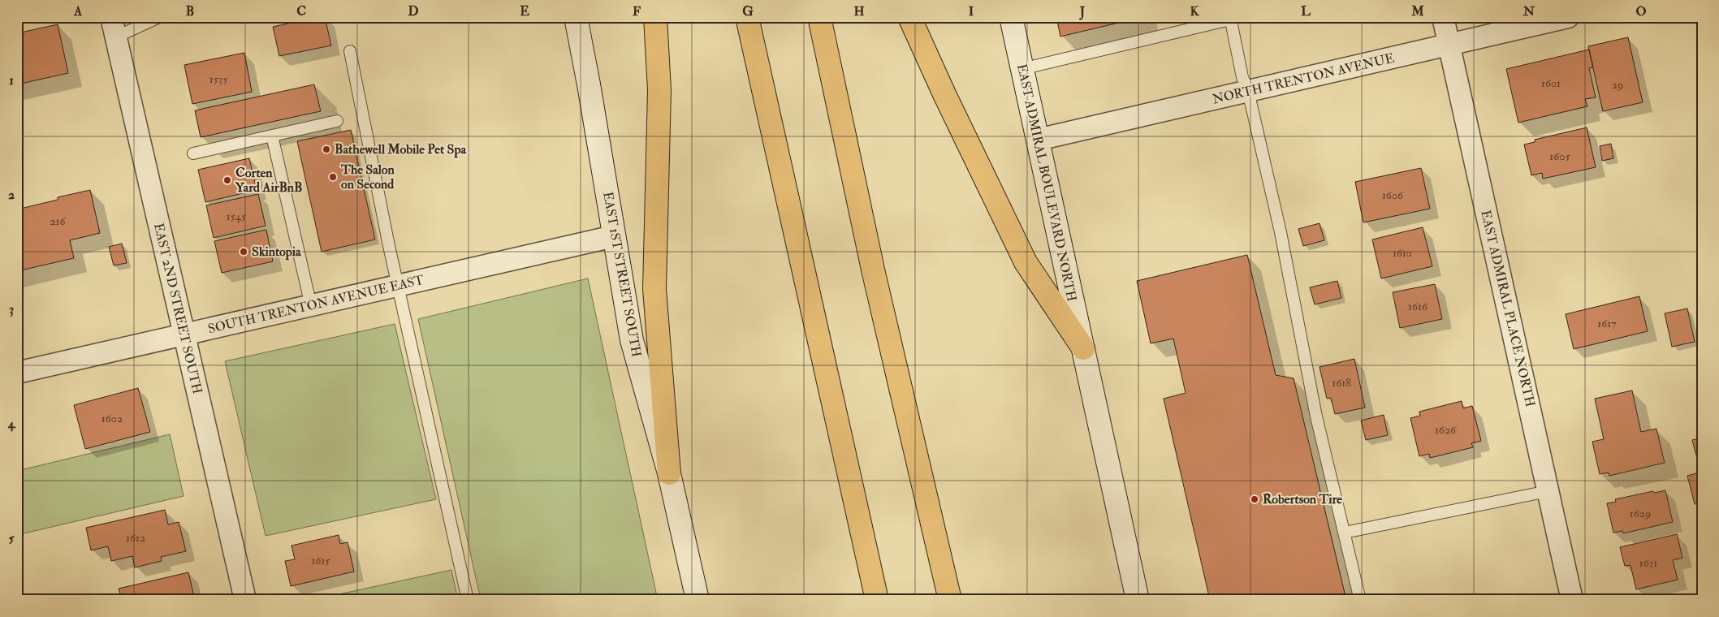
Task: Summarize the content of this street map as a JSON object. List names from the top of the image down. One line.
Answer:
{"streets":{"main road":["EAST ADMIRAL BOULEVARD NORTH","EAST 1ST STREET SOUTH"],"street":["NORTH TRENTON AVENUE","SOUTH TRENTON AVENUE EAST","EAST 2ND STREET SOUTH","EAST ADMIRAL PLACE NORTH"]},"crossings":[["NORTH TRENTON AVENUE","EAST ADMIRAL BOULEVARD NORTH"],["NORTH TRENTON AVENUE","EAST ADMIRAL PLACE NORTH"],["EAST 1ST STREET SOUTH","SOUTH TRENTON AVENUE EAST"],["SOUTH TRENTON AVENUE EAST","EAST 2ND STREET SOUTH"]],"places":["Bathewell Mobile Pet Spa","The Salon on Second","Corten Yard AirBnB","Skintopia","Robertson Tire"],"house_numbers":["1535","1601","29","1605","1606","1545","216","1610","1616","1617","1618","1602","1626","1629","1612","1615","1631"],"grid":{"columns":["A","B","C","D","E","F","G","H","I","J","K","L","M","N","O"],"rows":["1","2","3","4","5"]}}
